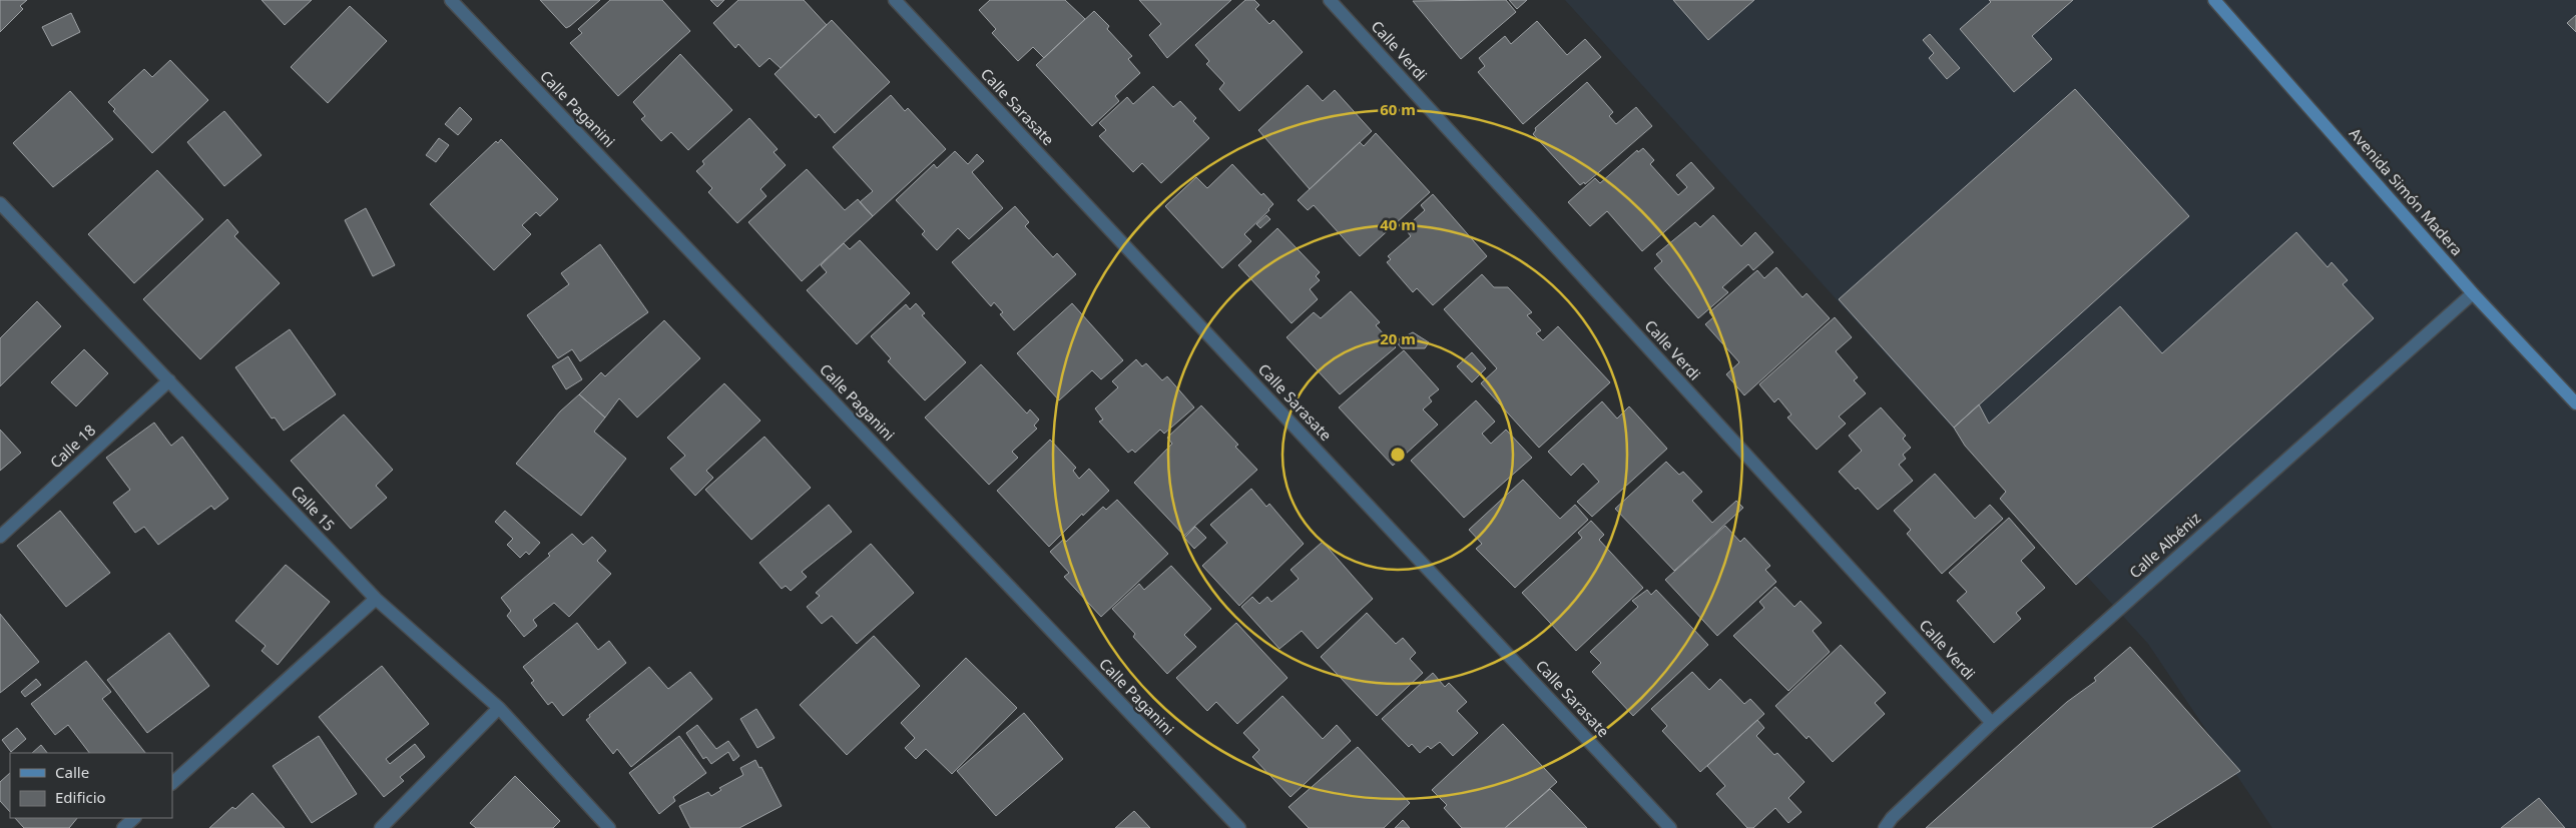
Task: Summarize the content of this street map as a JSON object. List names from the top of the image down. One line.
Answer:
{"streets":{"street":["Calle Verdi","Calle Sarasate","Calle Paganini","Avenida Simón Madera","Calle 18","Calle 15","Calle Albéniz"]},"crossings":[["Calle Verdi","Calle Albéniz"],["Avenida Simón Madera","Calle Albéniz"],["Calle 18","Calle 15"]],"legend":["Calle","Edificio"],"rings":["60 m","40 m","20 m"]}
